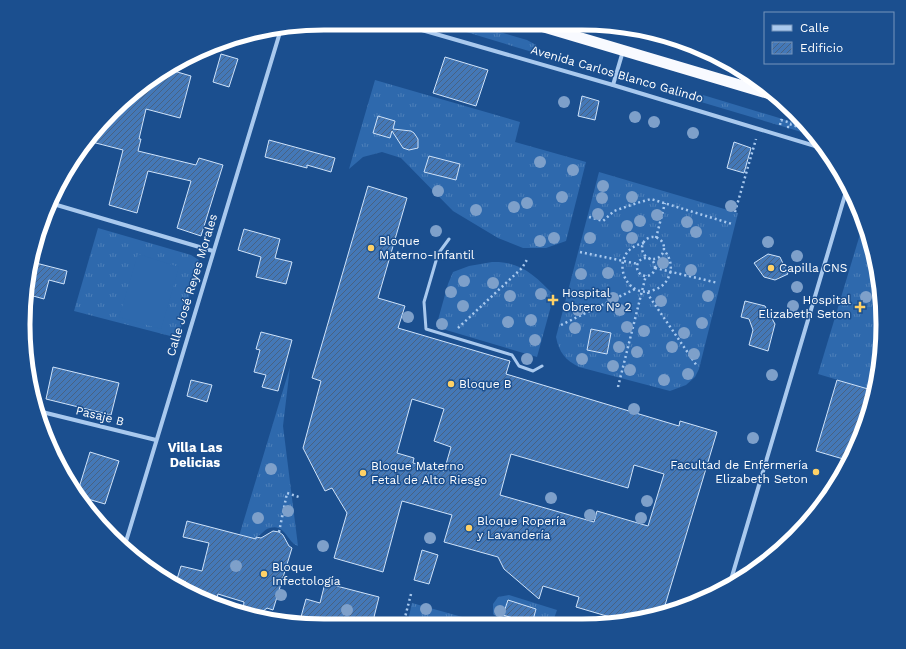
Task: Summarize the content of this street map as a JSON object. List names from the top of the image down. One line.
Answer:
{"streets":{"highway":["Avenida Carlos Blanco Galindo"],"street":["Calle José Reyes Morales","Pasaje B"]},"crossings":[["Calle José Reyes Morales","Pasaje B"]],"districts":["Villa Las Delicias"],"places":{"other":["Bloque Materno-Infantil","Capilla CNS","Bloque B","Facultad de Enfermería Elizabeth Seton","Bloque Materno Fetal de Alto Riesgo","Bloque Ropería y Lavandería","Bloque Infectología"],"health":["Hospital Obrero N° 2","Hospital Elizabeth Seton"]},"legend":["Calle","Edificio"]}
